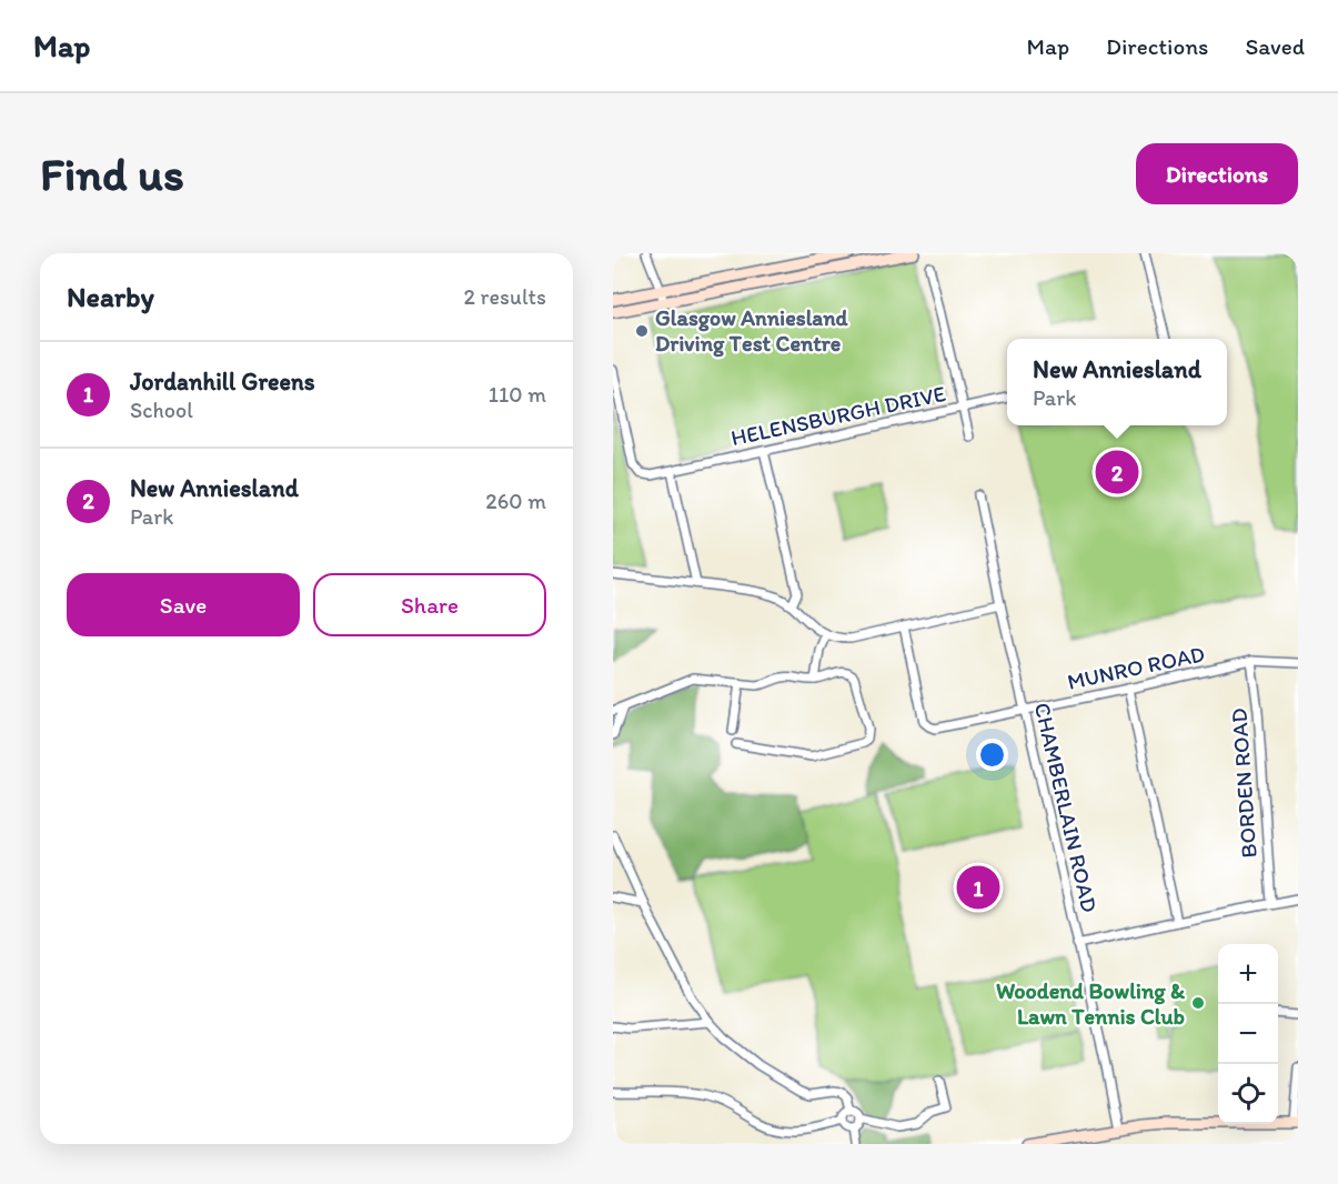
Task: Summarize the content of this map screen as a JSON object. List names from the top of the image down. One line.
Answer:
{"streets":{"street":["HELENSBURGH DRIVE","MUNRO ROAD","BORDEN ROAD","CHAMBERLAIN ROAD"]},"crossings":[["MUNRO ROAD","BORDEN ROAD"],["MUNRO ROAD","CHAMBERLAIN ROAD"]],"places":["Glasgow Anniesland Driving Test Centre","Woodend Bowling & Lawn Tennis Club"],"page":{"header":"Map","nav":["Map","Directions","Saved"],"buttons":["Directions",["Save","Share"]],"title":"Find us","heading":["Nearby","2 results"],"popup":["New Anniesland","Park"],"list":[{"mark":"1","name":"Jordanhill Greens","note":"School","value":"110 m"},{"mark":"2","name":"New Anniesland","note":"Park","value":"260 m"}],"pins":["2","1"],"map_buttons":["+","−"]}}
